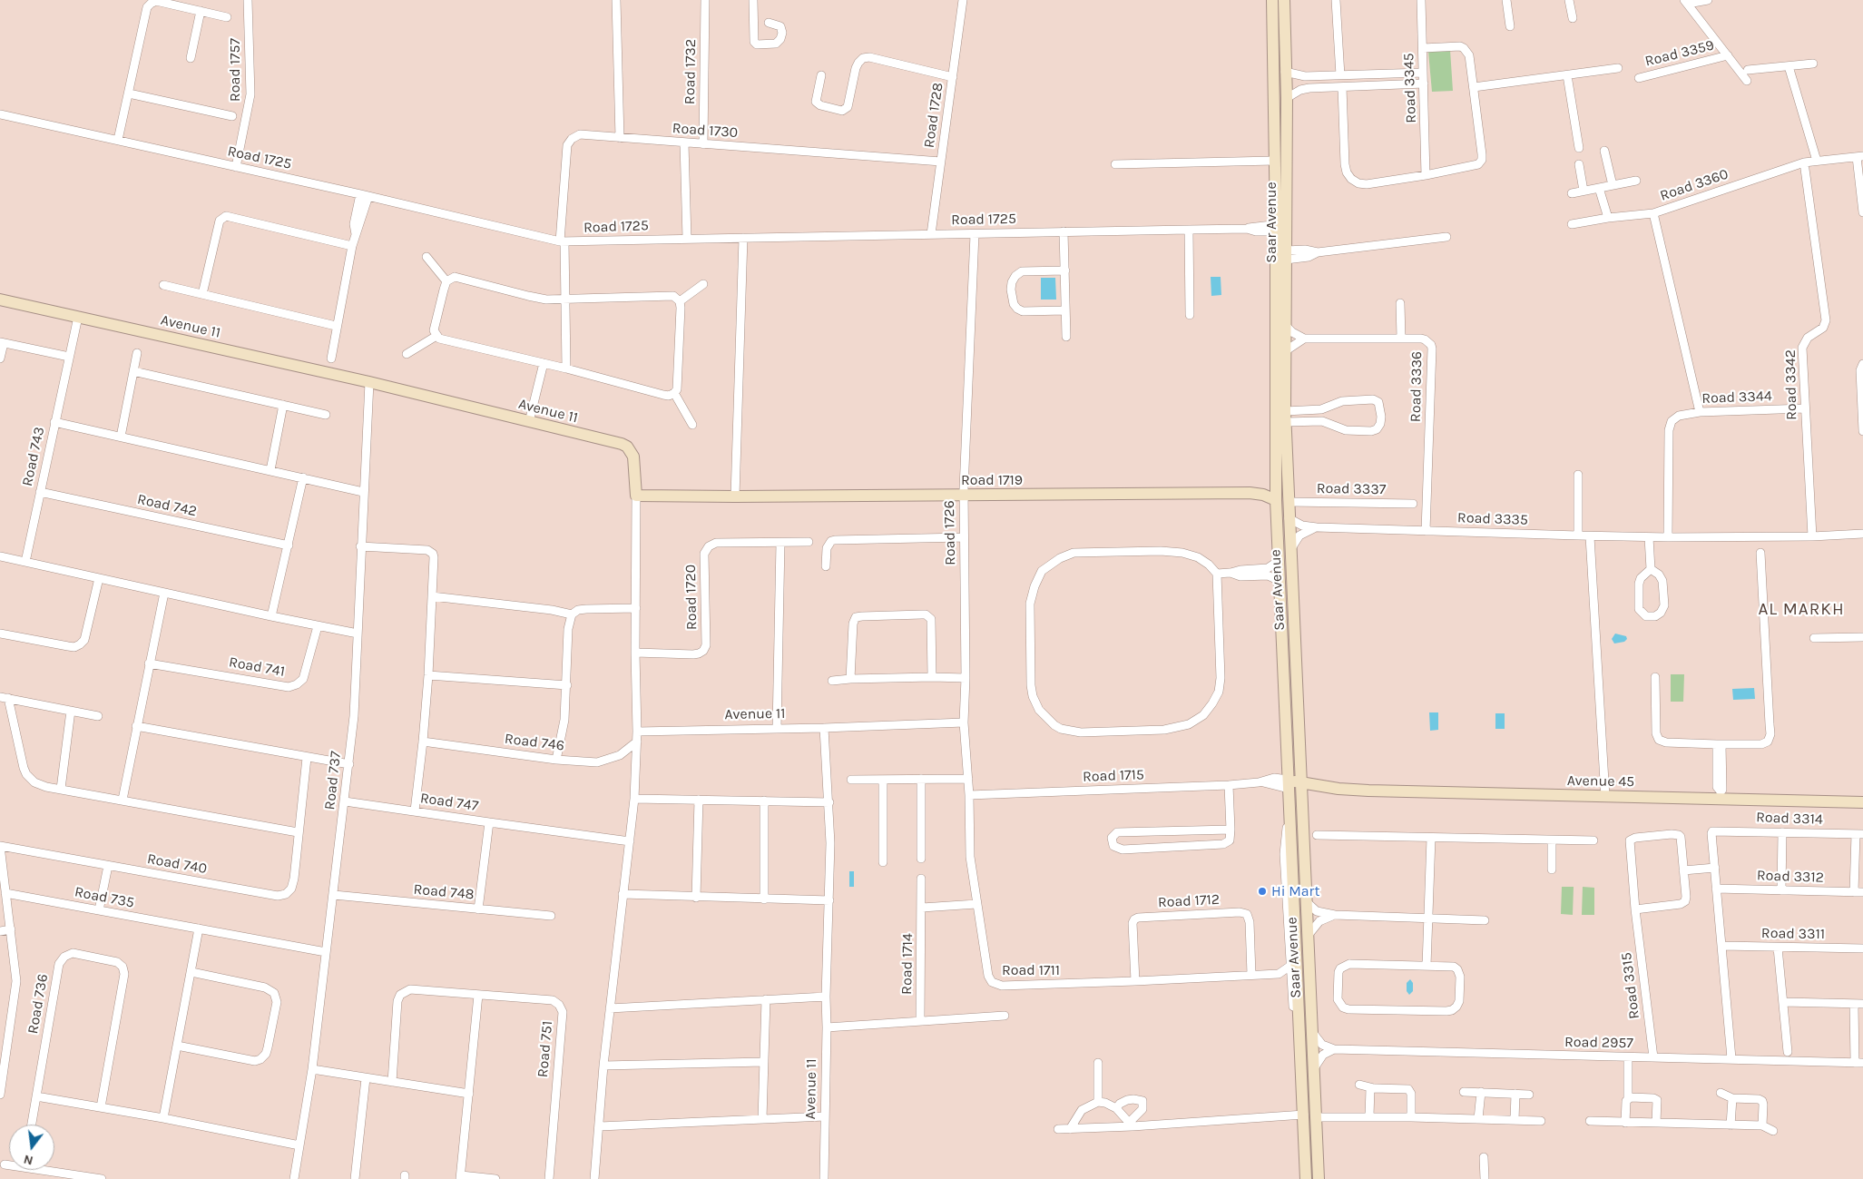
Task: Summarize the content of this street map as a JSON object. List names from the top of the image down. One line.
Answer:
{"streets":{"street":["Road 3359","Road 1757","Road 1732","Road 3345","Road 1728","Road 1730","Road 1725","Road 3360","Saar Avenue","Avenue 11","Road 3342","Road 3336","Road 3344","Road 743","Road 1719","Road 3337","Road 742","Road 3335","Road 1726","Road 1720","Road 741","Road 746","Road 1715","Road 737","Avenue 45","Road 747","Road 3314","Road 740","Road 3312","Road 748","Road 735","Road 1712","Road 3311","Road 1714","Road 1711","Road 3315","Road 736","Road 2957","Road 751"]},"crossings":[["Road 1757","Road 1725"],["Road 1732","Road 1730"],["Road 1728","Road 1730"],["Road 1728","Road 1725"],["Road 1730","Road 1725"],["Road 1725","Saar Avenue"],["Road 1725","Road 1726"],["Road 3360","Road 3342"],["Road 3360","Road 3344"],["Saar Avenue","Road 1719"],["Saar Avenue","Road 3337"],["Saar Avenue","Road 3335"],["Saar Avenue","Road 1715"],["Saar Avenue","Avenue 45"],["Avenue 11","Road 743"],["Avenue 11","Road 1719"],["Avenue 11","Road 1726"],["Avenue 11","Road 1720"],["Avenue 11","Road 737"],["Avenue 11","Road 1711"],["Road 3342","Road 3344"],["Road 3342","Road 3335"],["Road 3336","Road 3335"],["Road 3344","Road 3335"],["Road 743","Road 742"],["Road 1719","Road 1726"],["Road 1726","Road 1711"],["Road 1715","Avenue 45"],["Road 1715","Road 1711"],["Road 737","Road 747"],["Road 737","Road 748"],["Road 737","Road 735"],["Road 747","Road 748"],["Road 1712","Road 1711"],["Road 3315","Road 2957"]],"districts":["AL MARKH"],"places":["Hi Mart"],"north":"bottom"}
